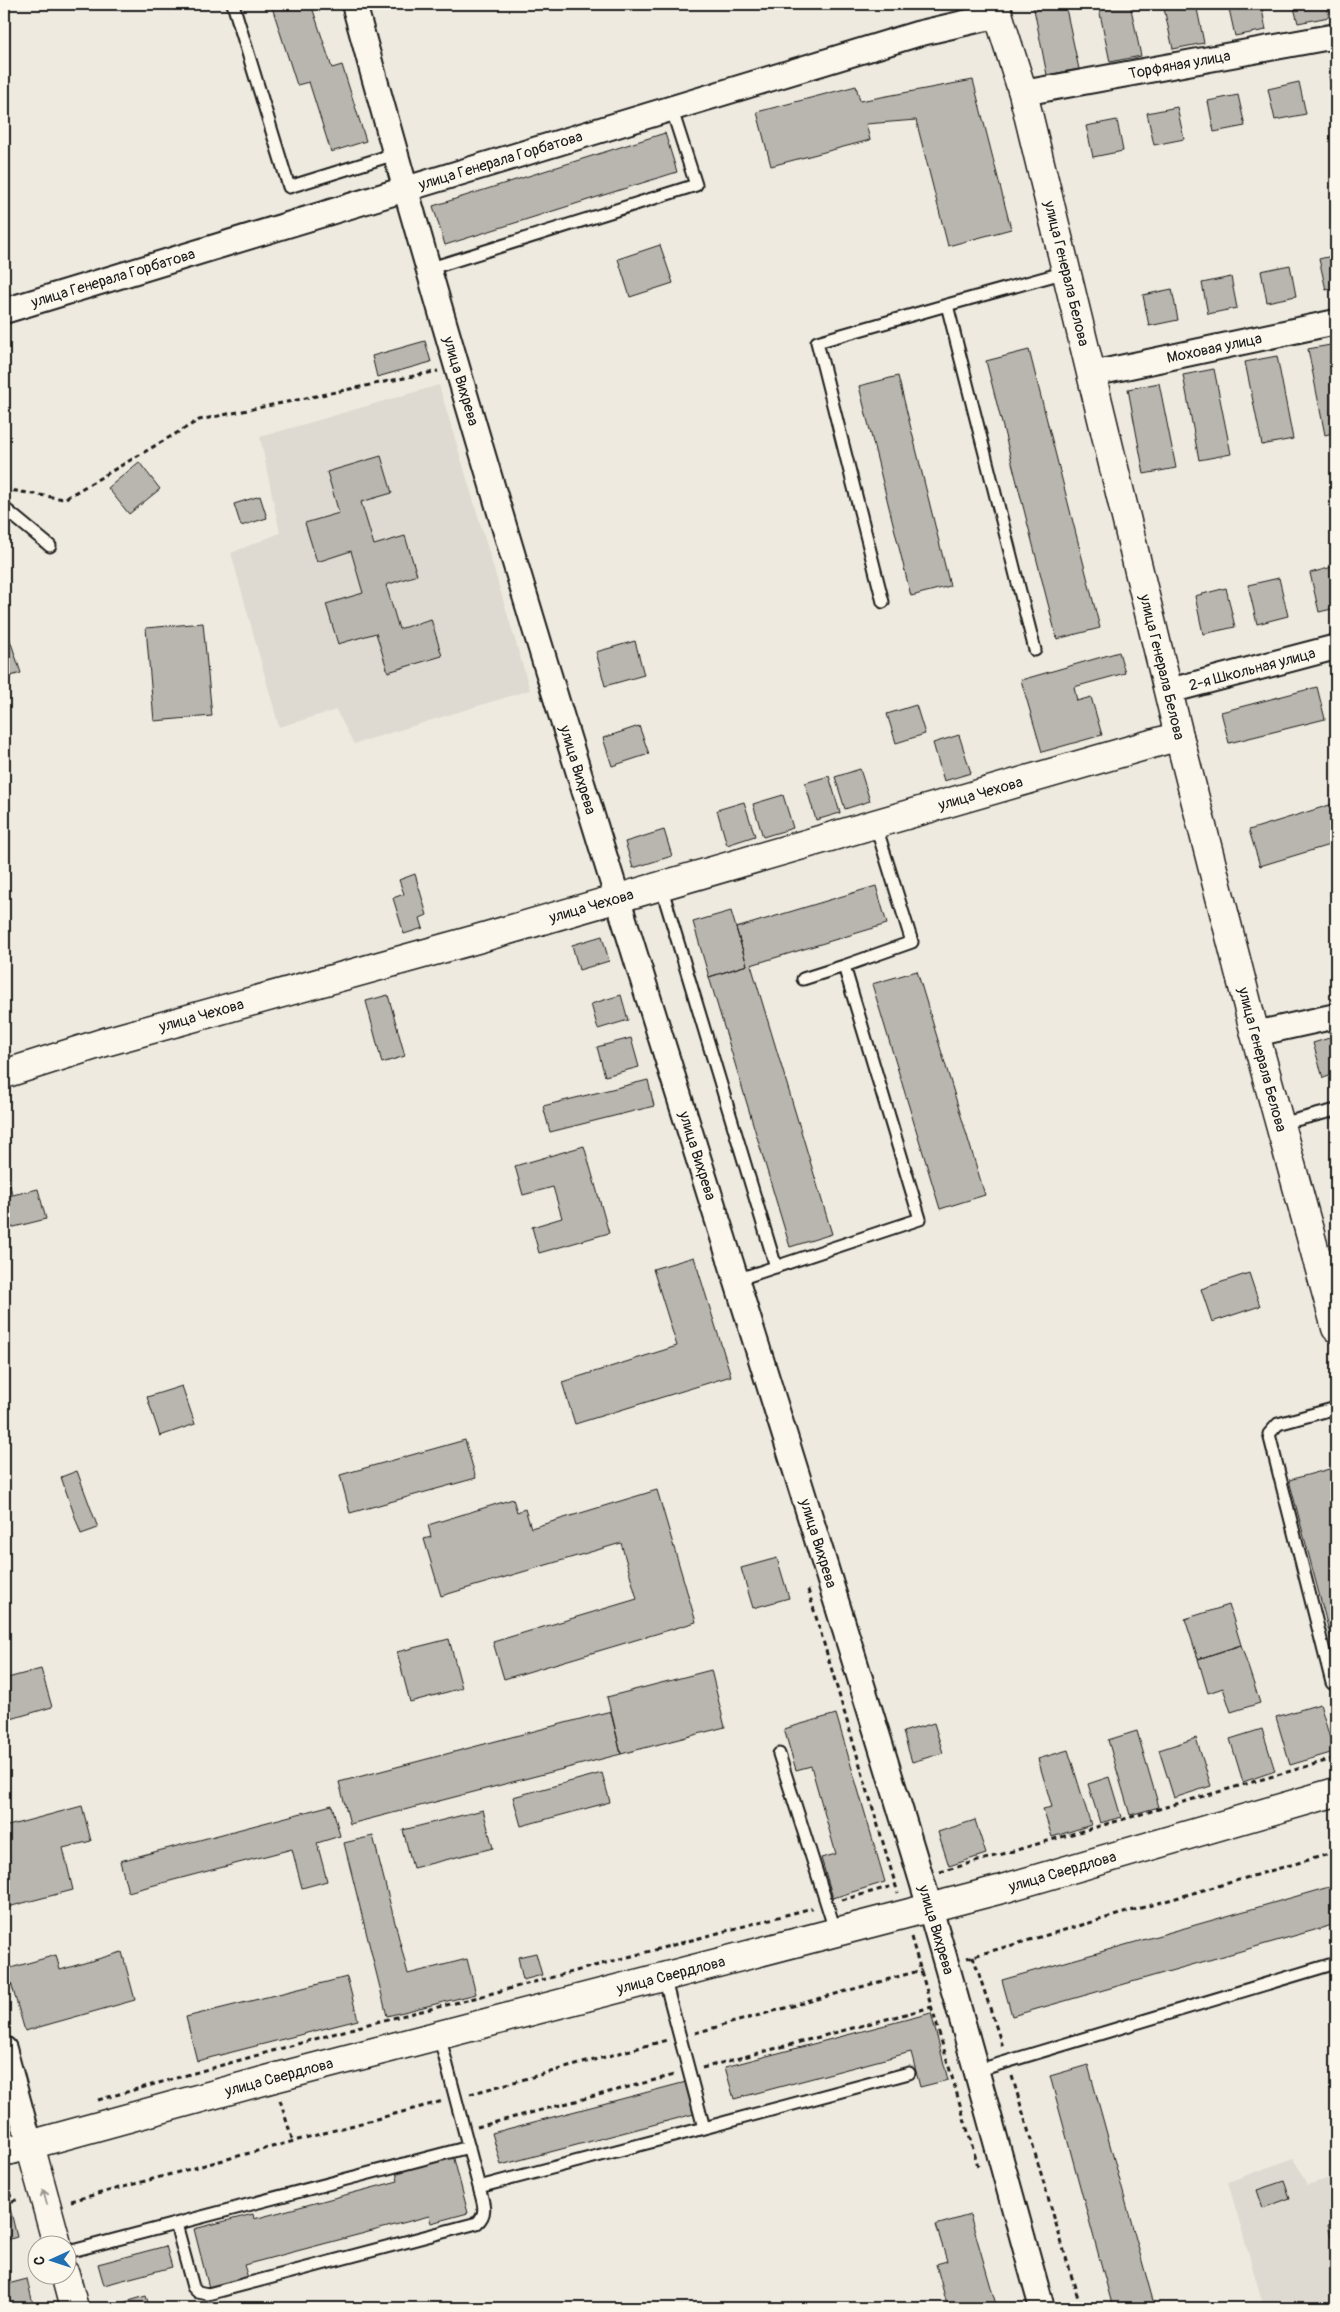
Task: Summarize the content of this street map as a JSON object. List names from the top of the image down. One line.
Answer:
{"streets":{"street":["Торфяная улица","улица Генерала Горбатова","улица Генерала Белова","Моховая улица","улица Вихрева","2-я Школьная улица","улица Чехова","улица Свердлова"]},"crossings":[["Торфяная улица","улица Генерала Белова"],["улица Генерала Горбатова","улица Генерала Белова"],["улица Генерала Горбатова","улица Вихрева"],["улица Генерала Белова","Моховая улица"],["улица Генерала Белова","2-я Школьная улица"],["улица Генерала Белова","улица Чехова"],["улица Вихрева","улица Чехова"],["улица Вихрева","улица Свердлова"]],"north":"left"}
